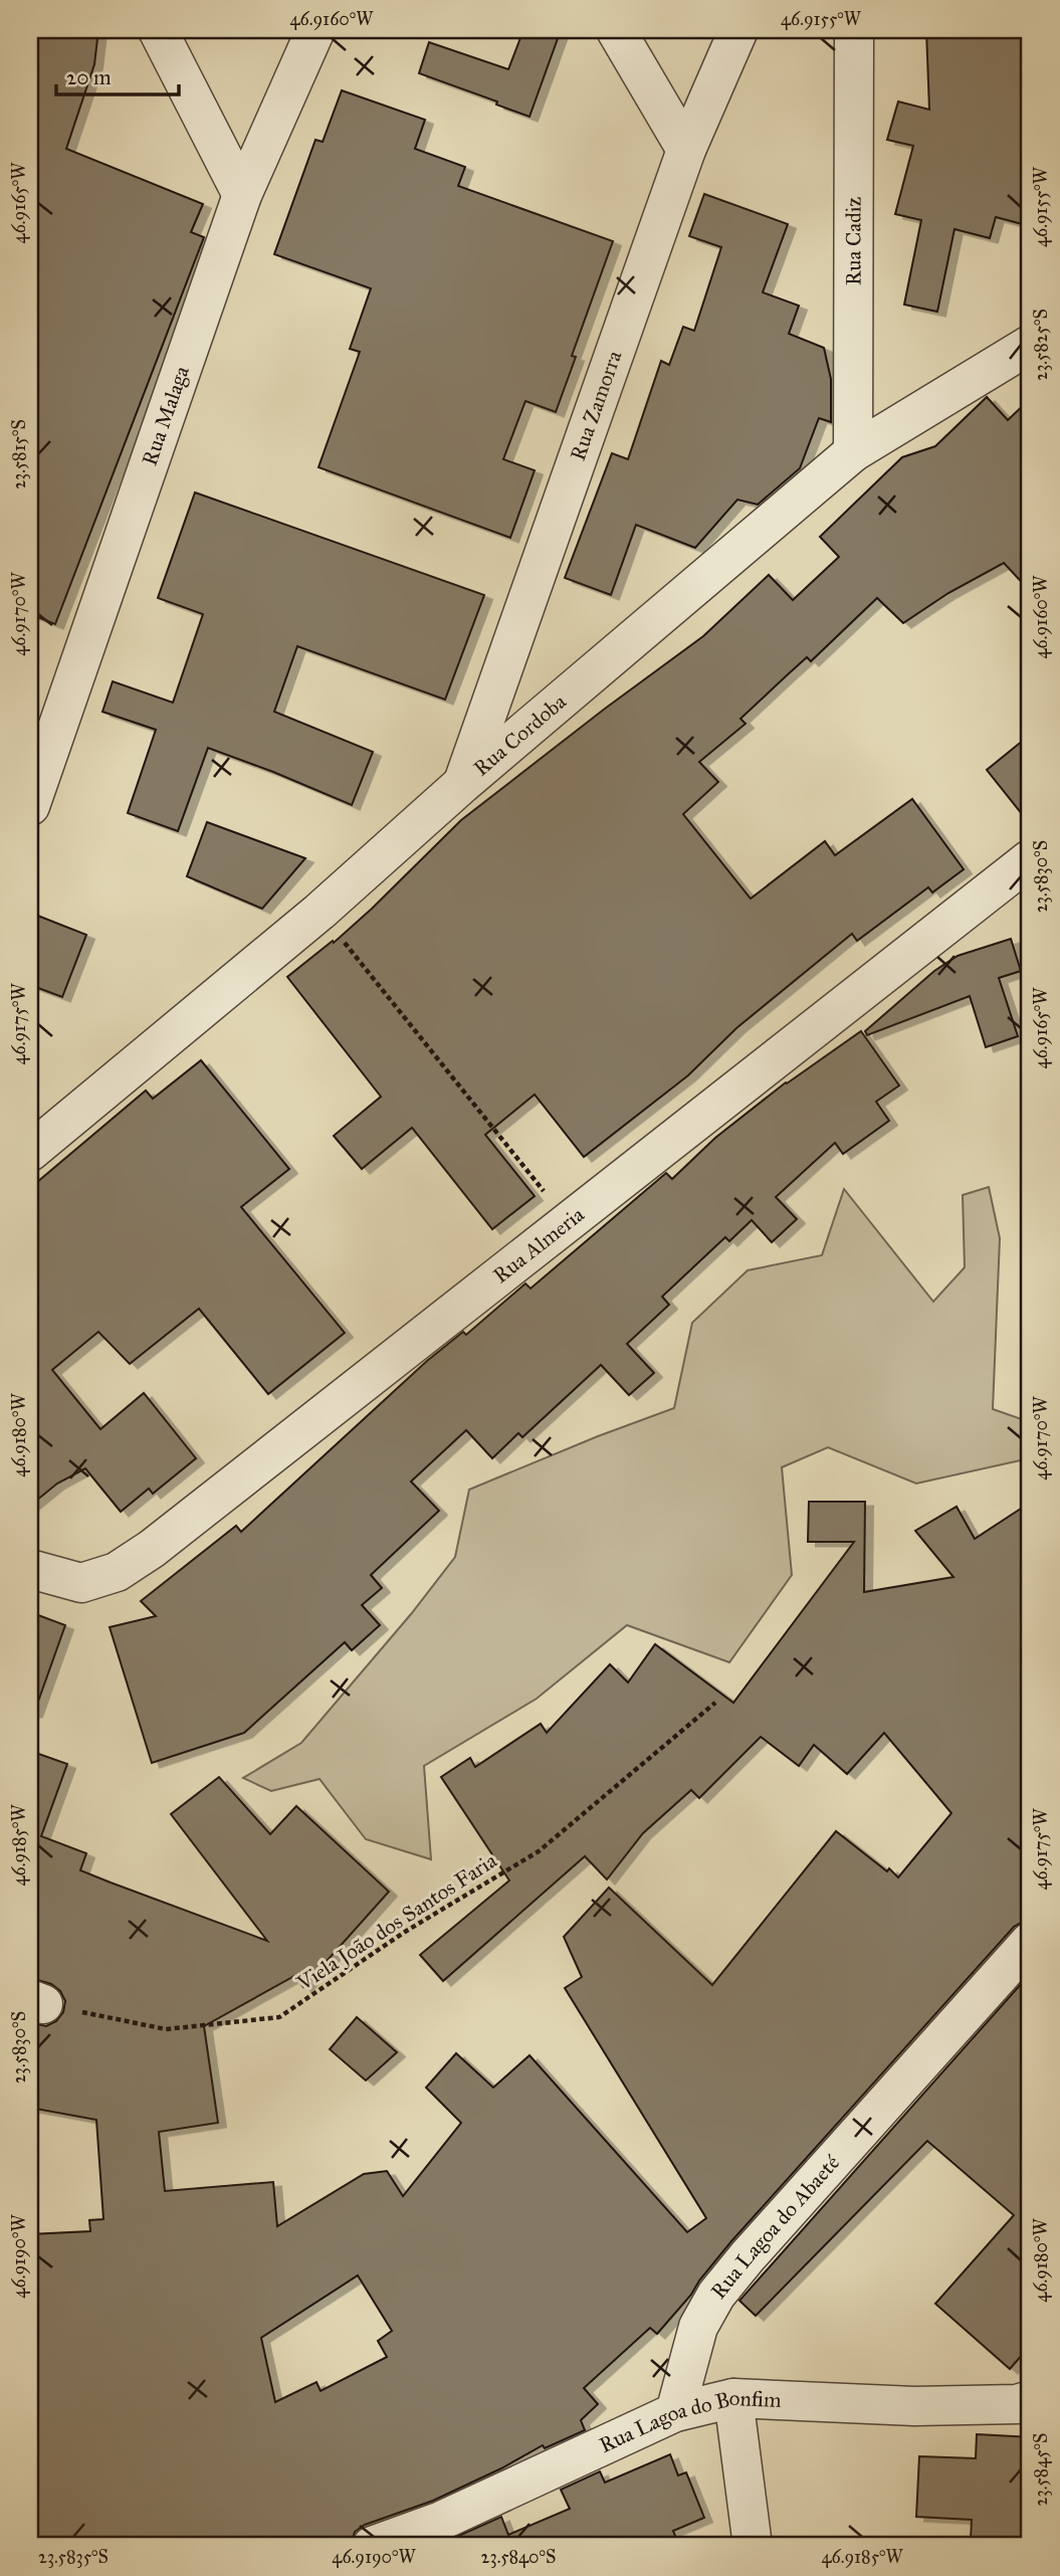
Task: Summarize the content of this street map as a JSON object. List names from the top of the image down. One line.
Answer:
{"streets":{"street":["Rua Cadiz","Rua Zamorra","Rua Malaga","Rua Cordoba","Rua Almeria","Rua Lagoa do Abaeté","Rua Lagoa do Bonfim"],"path":["Viela João dos Santos Faria"]},"crossings":[["Rua Cadiz","Rua Cordoba"],["Rua Zamorra","Rua Cordoba"],["Rua Lagoa do Abaeté","Rua Lagoa do Bonfim"]],"scale_bar":"20 m","coordinates":["46.9160°W","46.9155°W","46.9165°W","23.5825°S","23.5815°S","46.9170°W","23.5830°S","46.9175°W","46.9180°W","46.9185°W","46.9190°W","23.5845°S","23.5835°S","23.5840°S"]}
